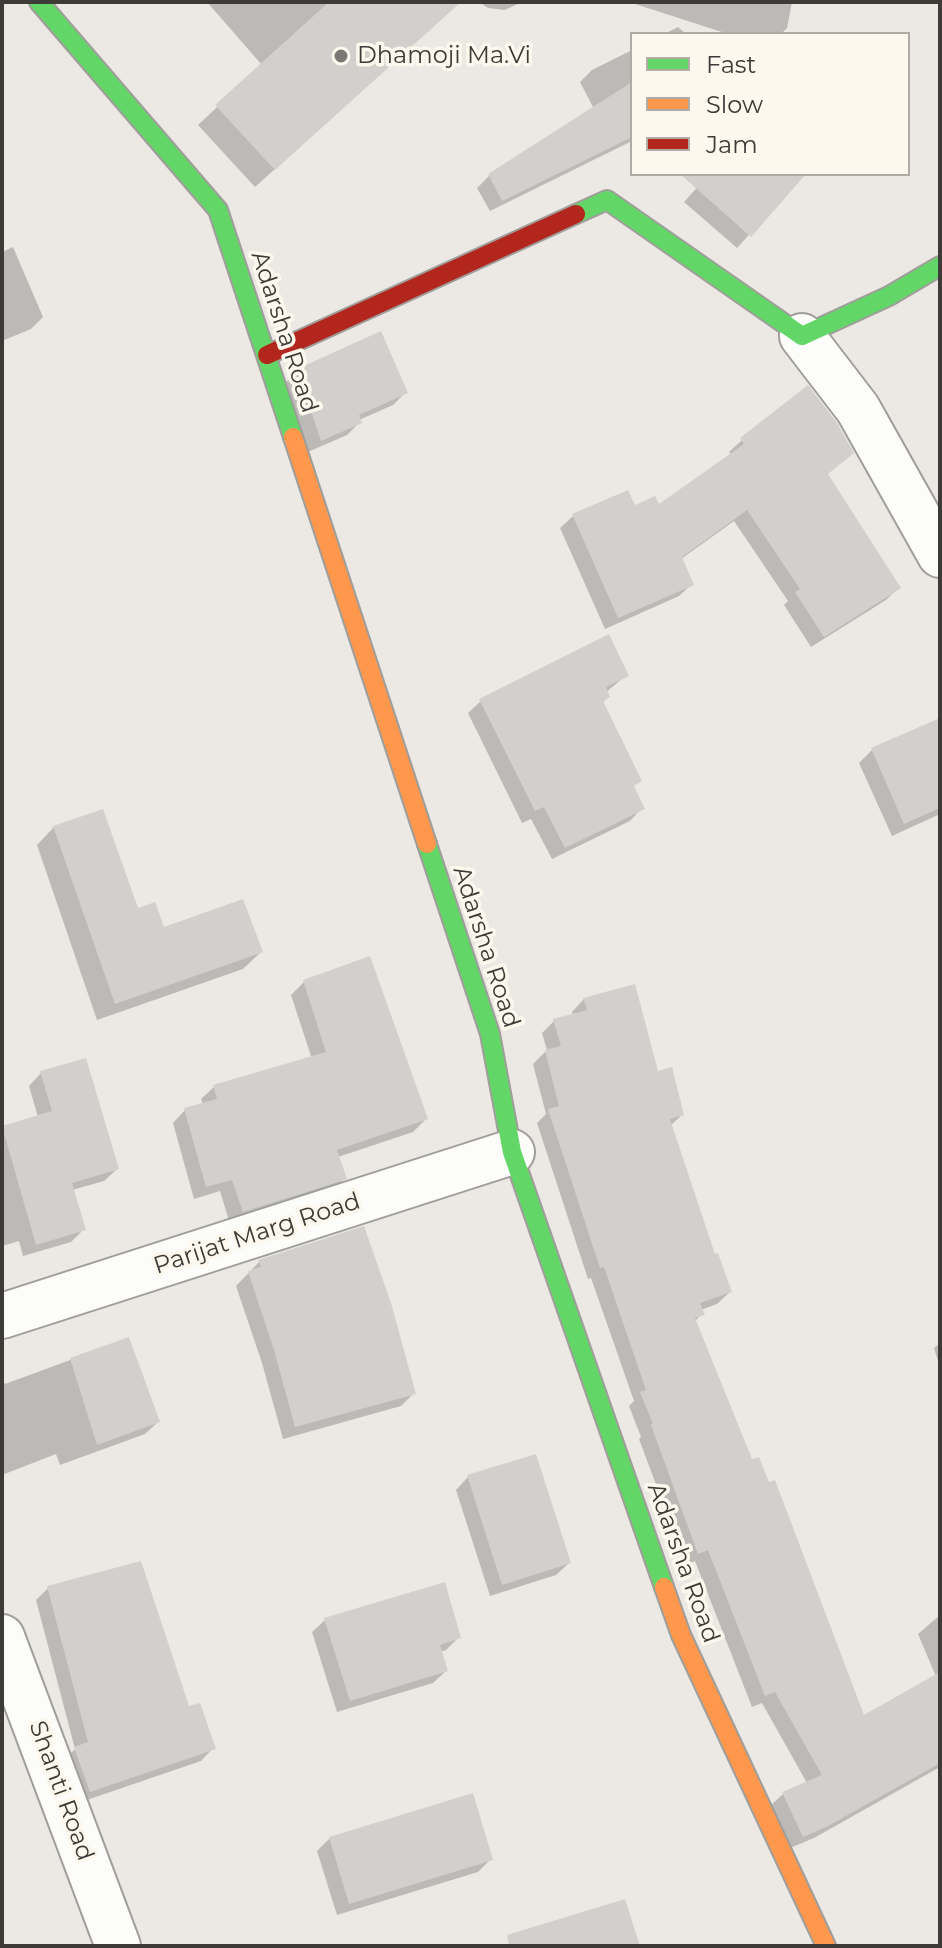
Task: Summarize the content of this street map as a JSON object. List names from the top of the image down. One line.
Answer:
{"streets":{"main road":["Adarsha Road"],"street":["Parijat Marg Road","Shanti Road"]},"crossings":[["Adarsha Road","Parijat Marg Road"]],"places":["Dhamoji Ma.Vi"],"legend":["Fast","Slow","Jam"]}
